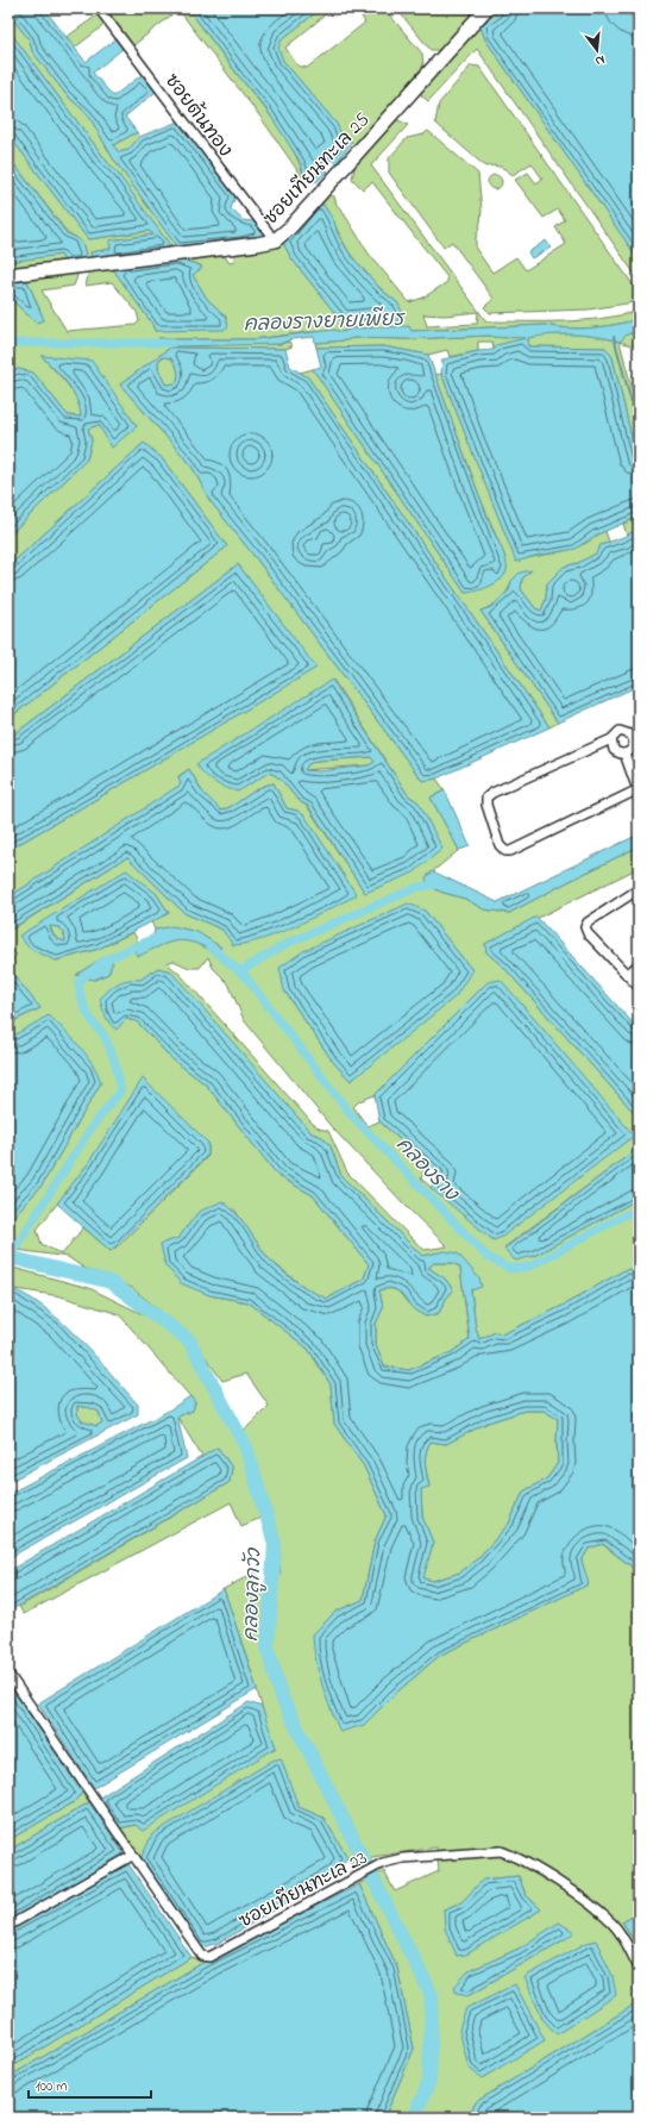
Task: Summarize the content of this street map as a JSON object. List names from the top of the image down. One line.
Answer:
{"streets":{"street":["ซอยต้นทอง","ซอยเทียนทะเล 25","ซอยเทียนทะเล 23"]},"crossings":[["ซอยต้นทอง","ซอยเทียนทะเล 25"]],"water":["คลองรางยายเพียร","คลองราง","คลองลูกวัว"],"scale_bar":"100 m","north":"bottom"}
